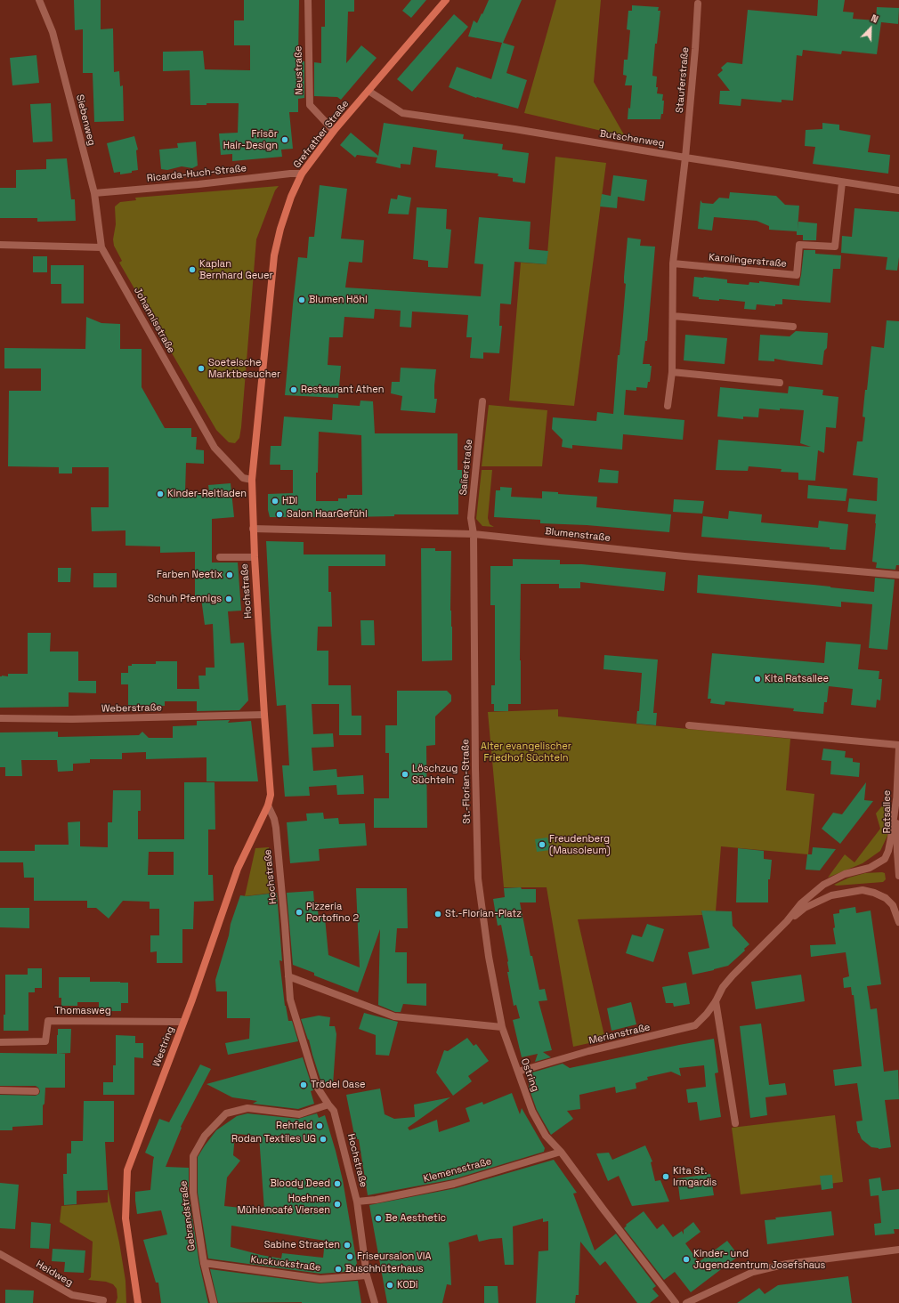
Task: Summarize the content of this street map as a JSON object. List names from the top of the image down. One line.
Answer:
{"streets":{"main road":["Grefrather Straße","Hochstraße","Westring"],"street":["Neustraße","Stauferstraße","Siebenweg","Butschenweg","Ricarda-Huch-Straße","Karolingerstraße","Johannisstraße","Salierstraße","Blumenstraße","Weberstraße","St.-Florian-Straße","Ratsallee","Thomasweg","Merianstraße","Ostring","Klemensstraße","Gebrandstraße","Kuckuckstraße","Heidweg"]},"crossings":[["Neustraße","Grefrather Straße"],["Stauferstraße","Butschenweg"],["Siebenweg","Ricarda-Huch-Straße"],["Siebenweg","Johannisstraße"],["Grefrather Straße","Butschenweg"],["Grefrather Straße","Ricarda-Huch-Straße"],["Grefrather Straße","Hochstraße"],["Butschenweg","Karolingerstraße"],["Johannisstraße","Hochstraße"],["Salierstraße","Blumenstraße"],["Salierstraße","St.-Florian-Straße"],["Blumenstraße","Hochstraße"],["Blumenstraße","St.-Florian-Straße"],["Hochstraße","Weberstraße"],["Hochstraße","Westring"],["Hochstraße","Klemensstraße"],["Hochstraße","Gebrandstraße"],["Hochstraße","Kuckuckstraße"],["St.-Florian-Straße","Ostring"],["Ratsallee","Merianstraße"],["Thomasweg","Westring"],["Merianstraße","Ostring"],["Ostring","Klemensstraße"],["Gebrandstraße","Kuckuckstraße"]],"parks":["Alter evangelischer Friedhof Süchteln"],"places":["Frisör Hair-Design","Kaplan Bernhard Geuer","Blumen Höhl","Soetelsche Marktbesucher","Restaurant Athen","Kinder-Reitladen","HDI","Salon HaarGefühl","Farben Neetix","Schuh Pfennigs","Kita Ratsallee","Löschzug Süchteln","Freudenberg (Mausoleum)","Pizzeria Portofino 2","St.-Florian-Platz","Trödel Oase","Rehfeld","Rodan Textiles UG","Kita St. Irmgardis","Bloody Deed","Hoehnen Mühlencafé Viersen","Be Aesthetic","Sabine Straeten","Friseursalon VIA","Kinder- und Jugendzentrum Josefshaus","Buschhüterhaus","KODi"],"north":"top right"}
